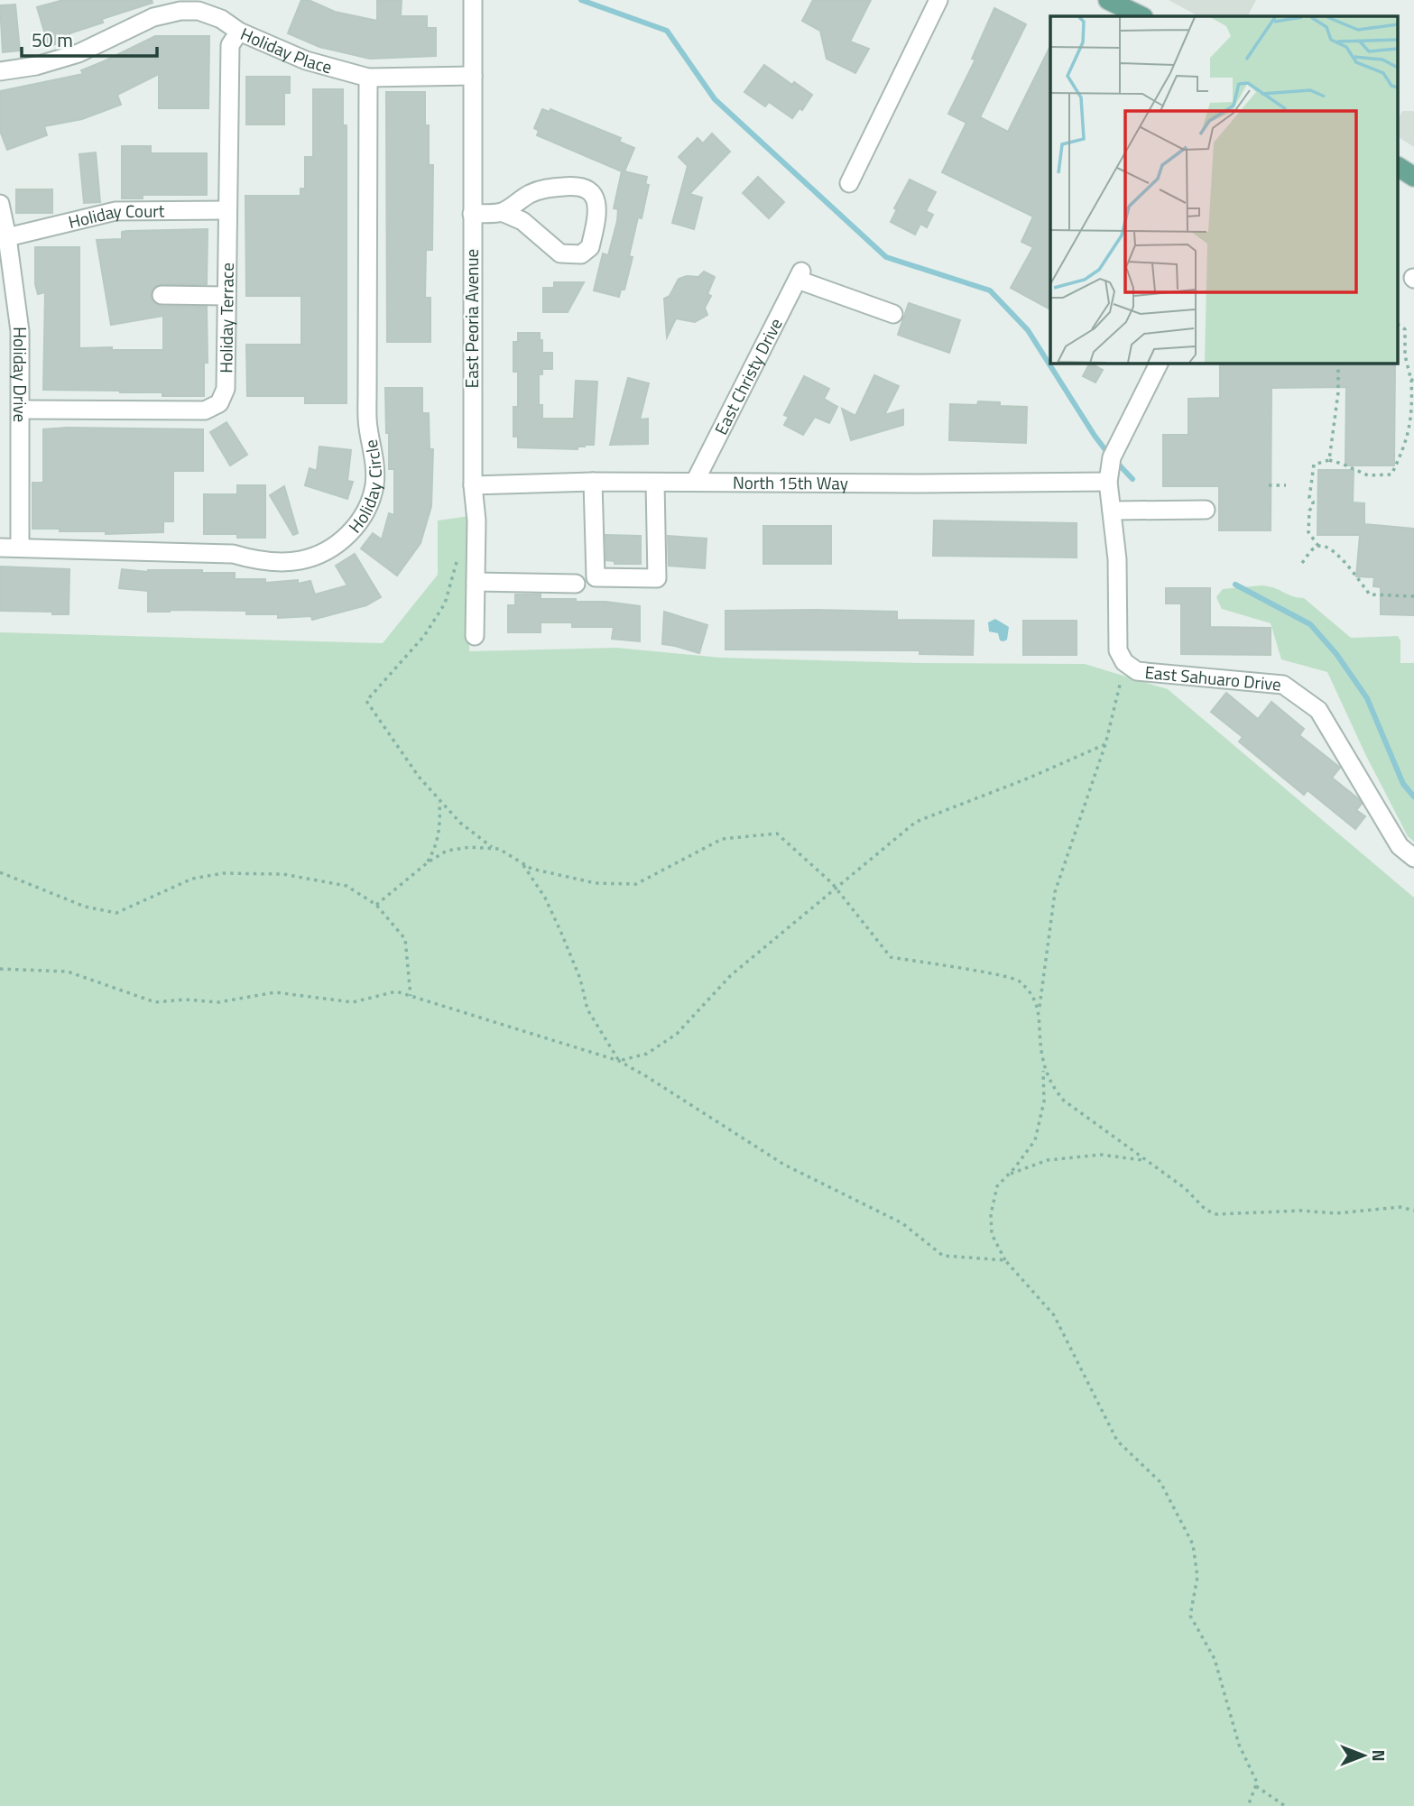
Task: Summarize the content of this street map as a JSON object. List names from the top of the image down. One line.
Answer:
{"streets":{"street":["Holiday Place","Holiday Court","Holiday Terrace","East Peoria Avenue","Holiday Drive","East Christy Drive","North 15th Way","Holiday Circle","East Sahuaro Drive"]},"crossings":[["Holiday Place","Holiday Terrace"],["Holiday Place","East Peoria Avenue"],["Holiday Place","Holiday Circle"],["Holiday Court","Holiday Terrace"],["Holiday Court","Holiday Drive"],["Holiday Terrace","Holiday Drive"],["East Peoria Avenue","North 15th Way"],["Holiday Drive","Holiday Circle"],["East Christy Drive","North 15th Way"],["North 15th Way","East Sahuaro Drive"]],"scale_bar":"50 m","north":"right"}
